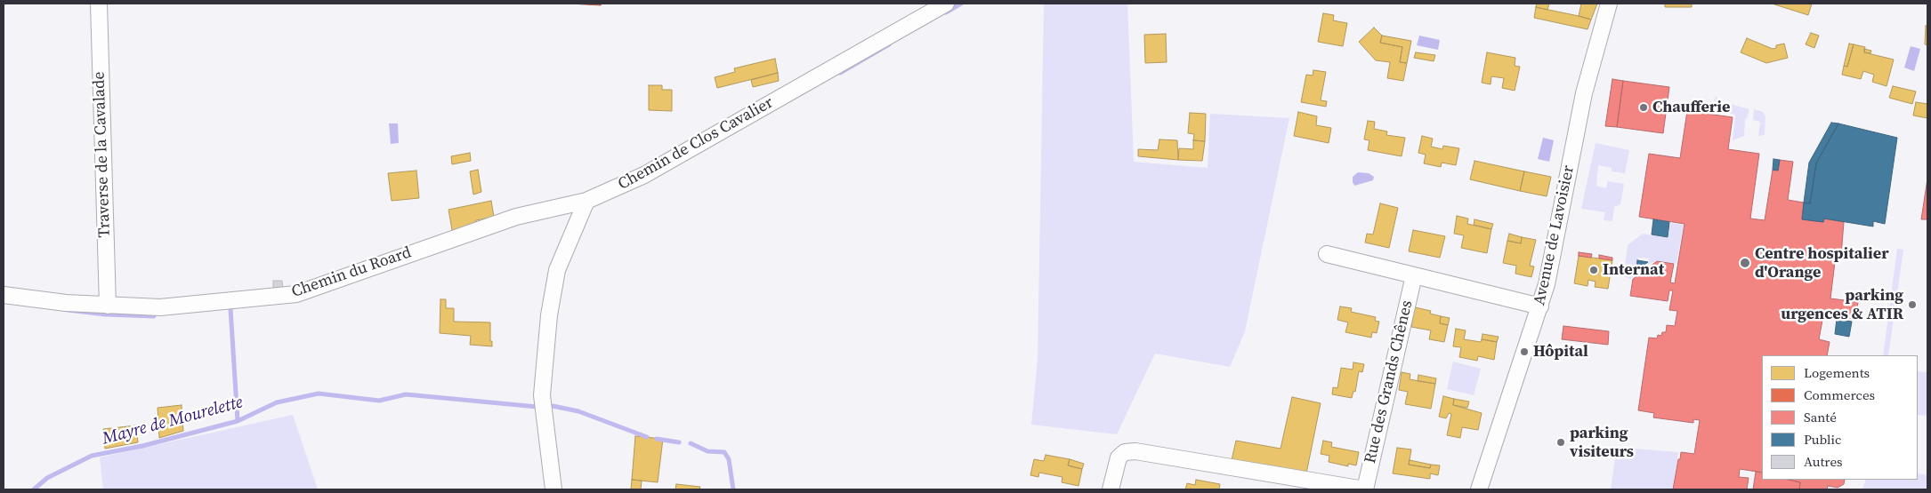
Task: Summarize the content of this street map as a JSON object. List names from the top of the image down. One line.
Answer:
{"streets":{"street":["Chemin de Clos Cavalier","Traverse de la Cavalade","Avenue de Lavoisier","Chemin du Roard","Rue des Grands Chênes"]},"crossings":[["Chemin de Clos Cavalier","Chemin du Roard"],["Traverse de la Cavalade","Chemin du Roard"]],"water":["Mayre de Mourelette"],"places":["Chaufferie","Centre hospitalier d'Orange","Internat","parking urgences & ATIR","Hôpital","parking visiteurs"],"legend":["Logements","Commerces","Santé","Public","Autres"]}
